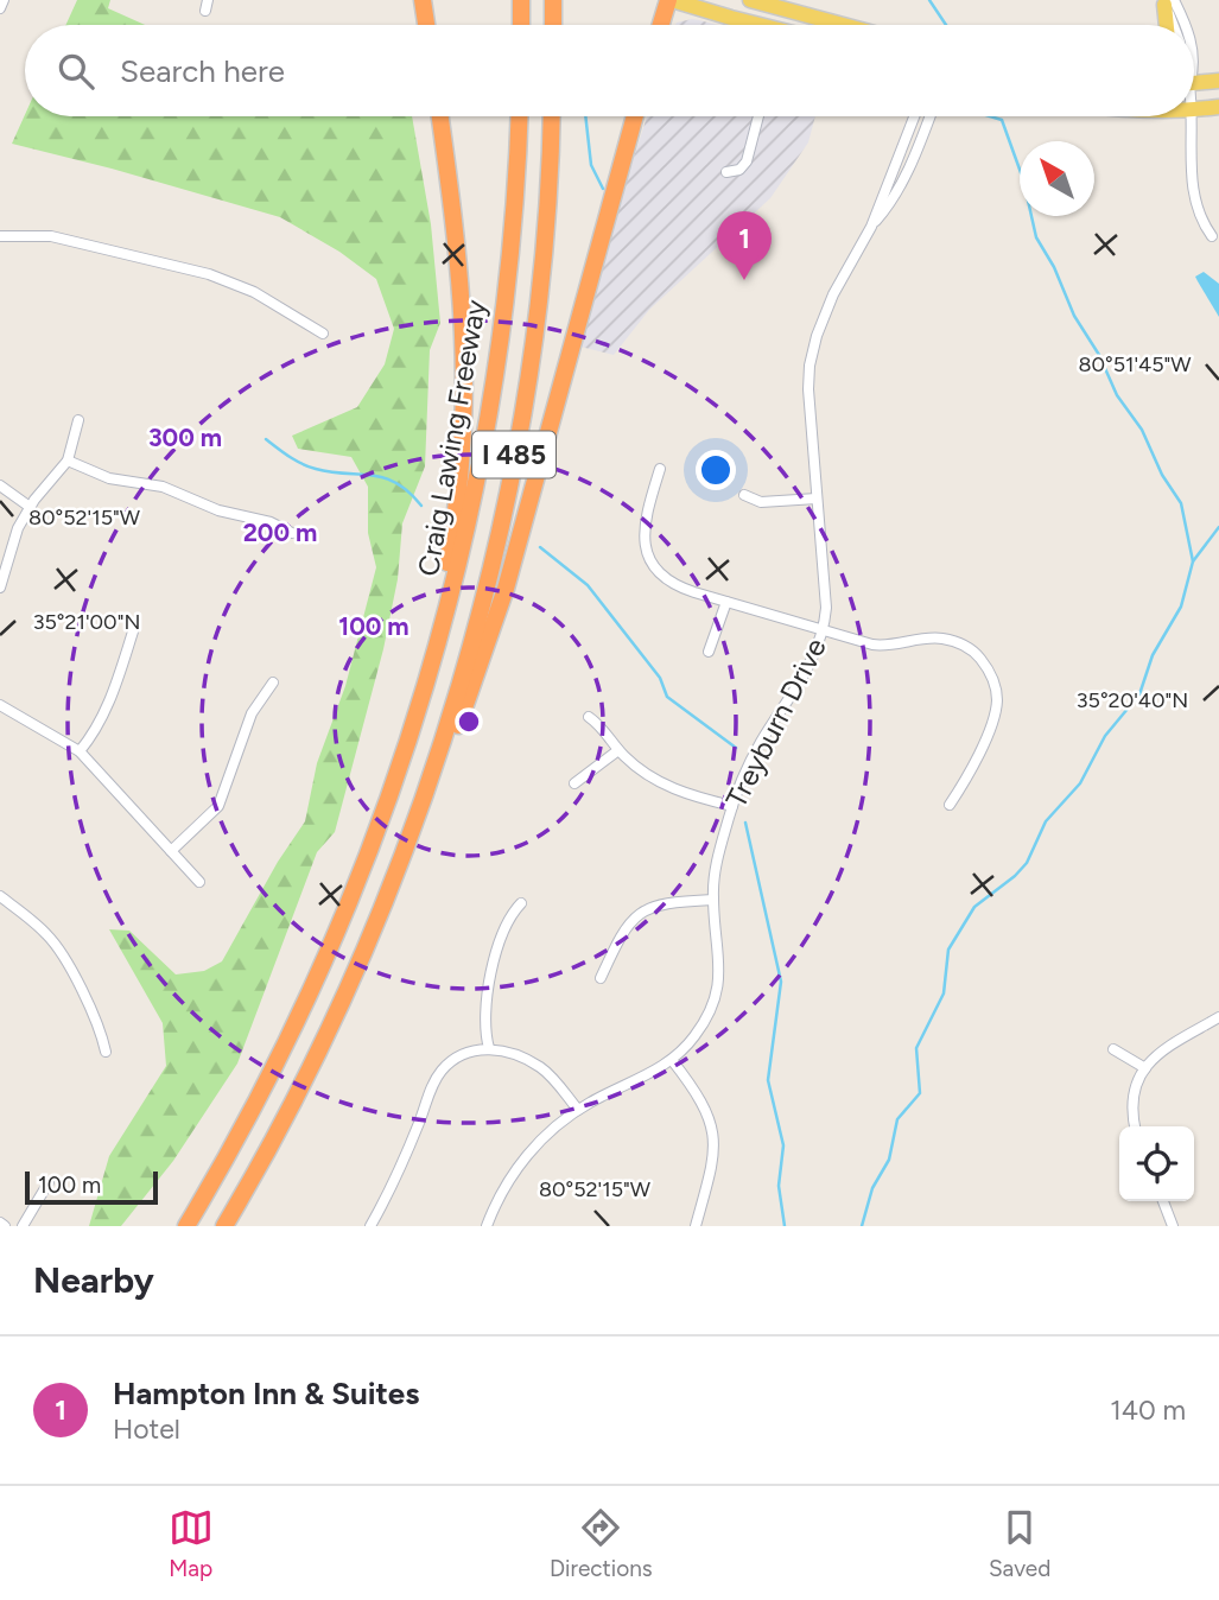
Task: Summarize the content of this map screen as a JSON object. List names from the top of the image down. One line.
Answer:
{"streets":{"highway":["Craig Lawing Freeway","I 485"],"street":["Treyburn Drive"]},"scale_bar":"100 m","north":"top left","page":{"search":"Search here","pins":"1","scale":"100 m","heading":"Nearby","list":[{"mark":"1","name":"Hampton Inn & Suites","note":"Hotel","value":"140 m"}],"nav":["Map","Directions","Saved"]},"coordinates":["80°51'45\"W","80°52'15\"W","35°21'00\"N","35°20'40\"N"],"rings":["300 m","200 m","100 m"]}
